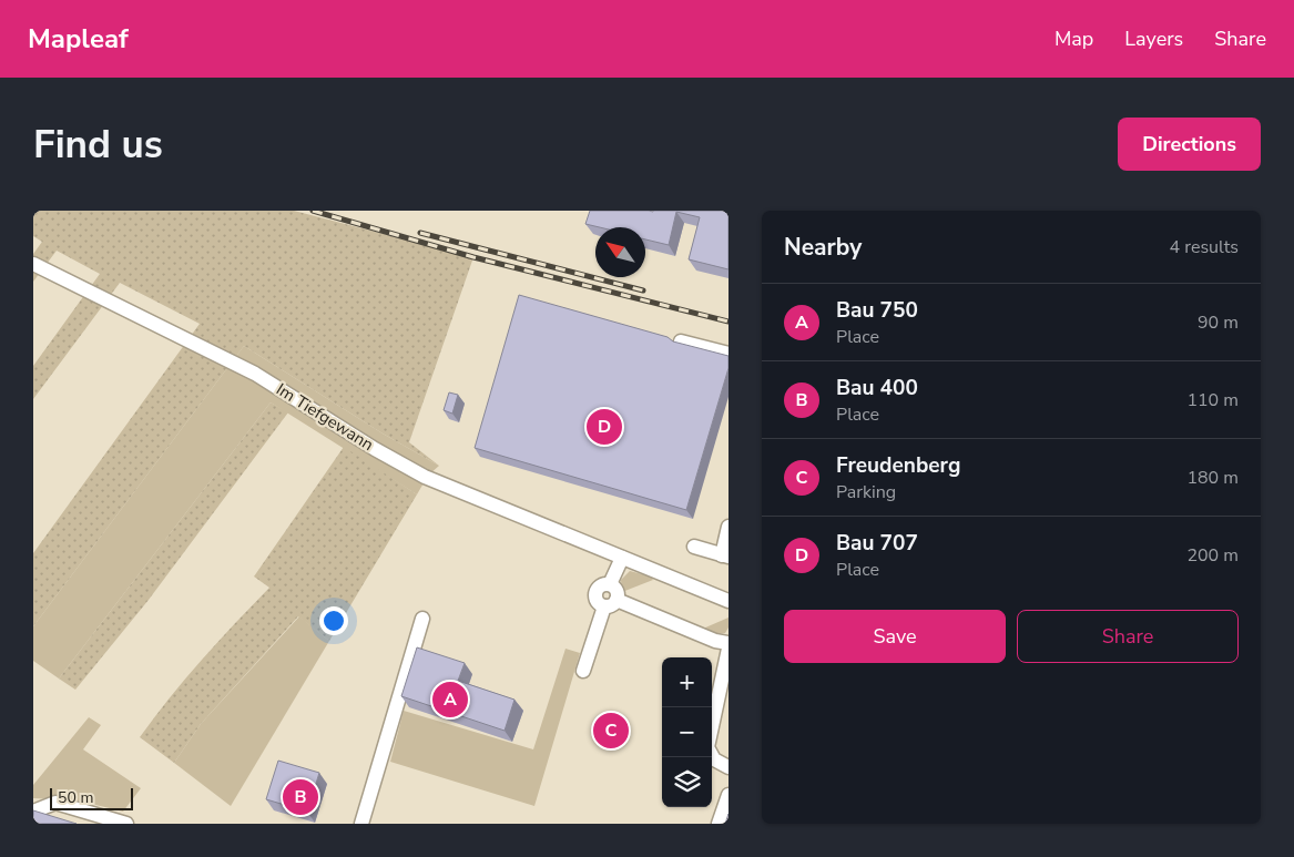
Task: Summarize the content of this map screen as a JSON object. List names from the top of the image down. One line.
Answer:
{"streets":{"street":["Im Tiefgewann"]},"scale_bar":"50 m","north":"top left","page":{"header":"Mapleaf","nav":["Map","Layers","Share"],"buttons":["Directions",["Save","Share"]],"title":"Find us","heading":["Nearby","4 results"],"list":[{"mark":"A","name":"Bau 750","note":"Place","value":"90 m"},{"mark":"B","name":"Bau 400","note":"Place","value":"110 m"},{"mark":"C","name":"Freudenberg","note":"Parking","value":"180 m"},{"mark":"D","name":"Bau 707","note":"Place","value":"200 m"}],"pins":["D","A","C","B"],"map_buttons":["+","−"],"scale":"50 m"}}
